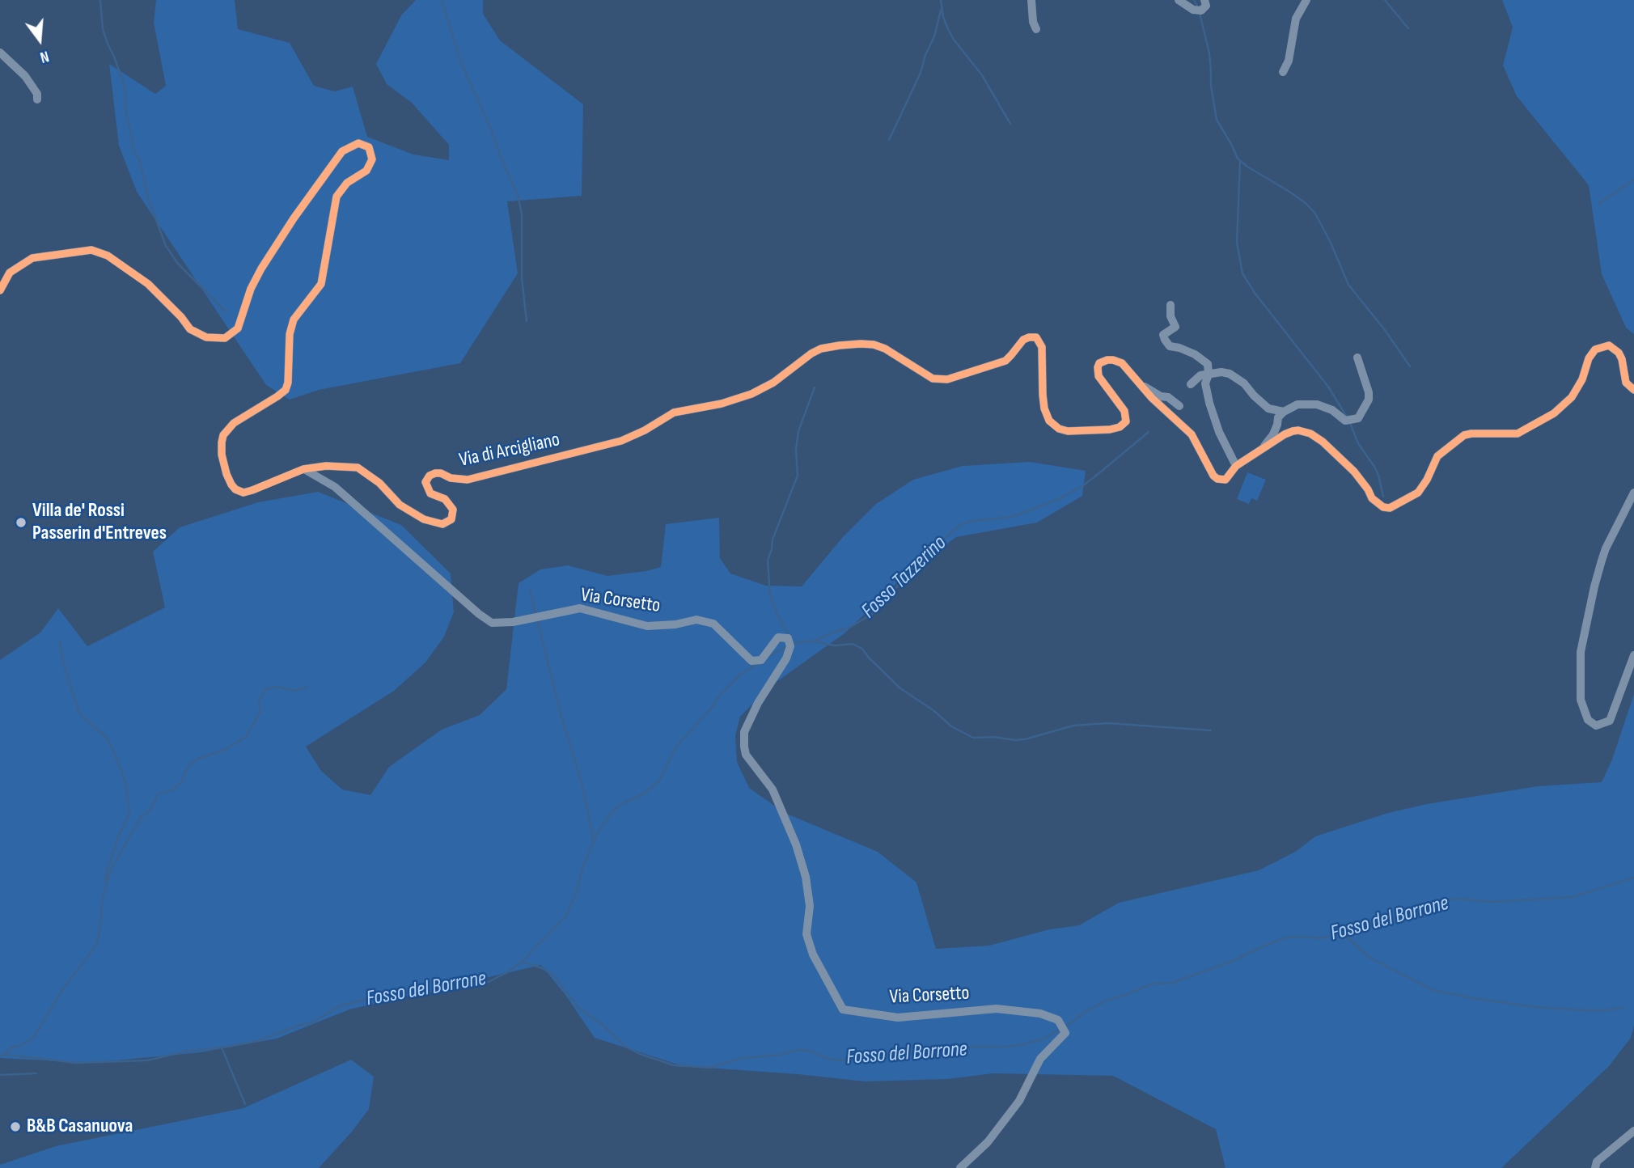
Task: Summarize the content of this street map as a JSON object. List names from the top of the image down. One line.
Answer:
{"streets":{"street":["Via di Arcigliano","Via Corsetto"]},"crossings":[["Via di Arcigliano","Via Corsetto"]],"water":["Fosso Tazzerino","Fosso del Borrone"],"places":["Villa de' Rossi Passerin d'Entreves","B&B Casanuova"],"north":"bottom"}
